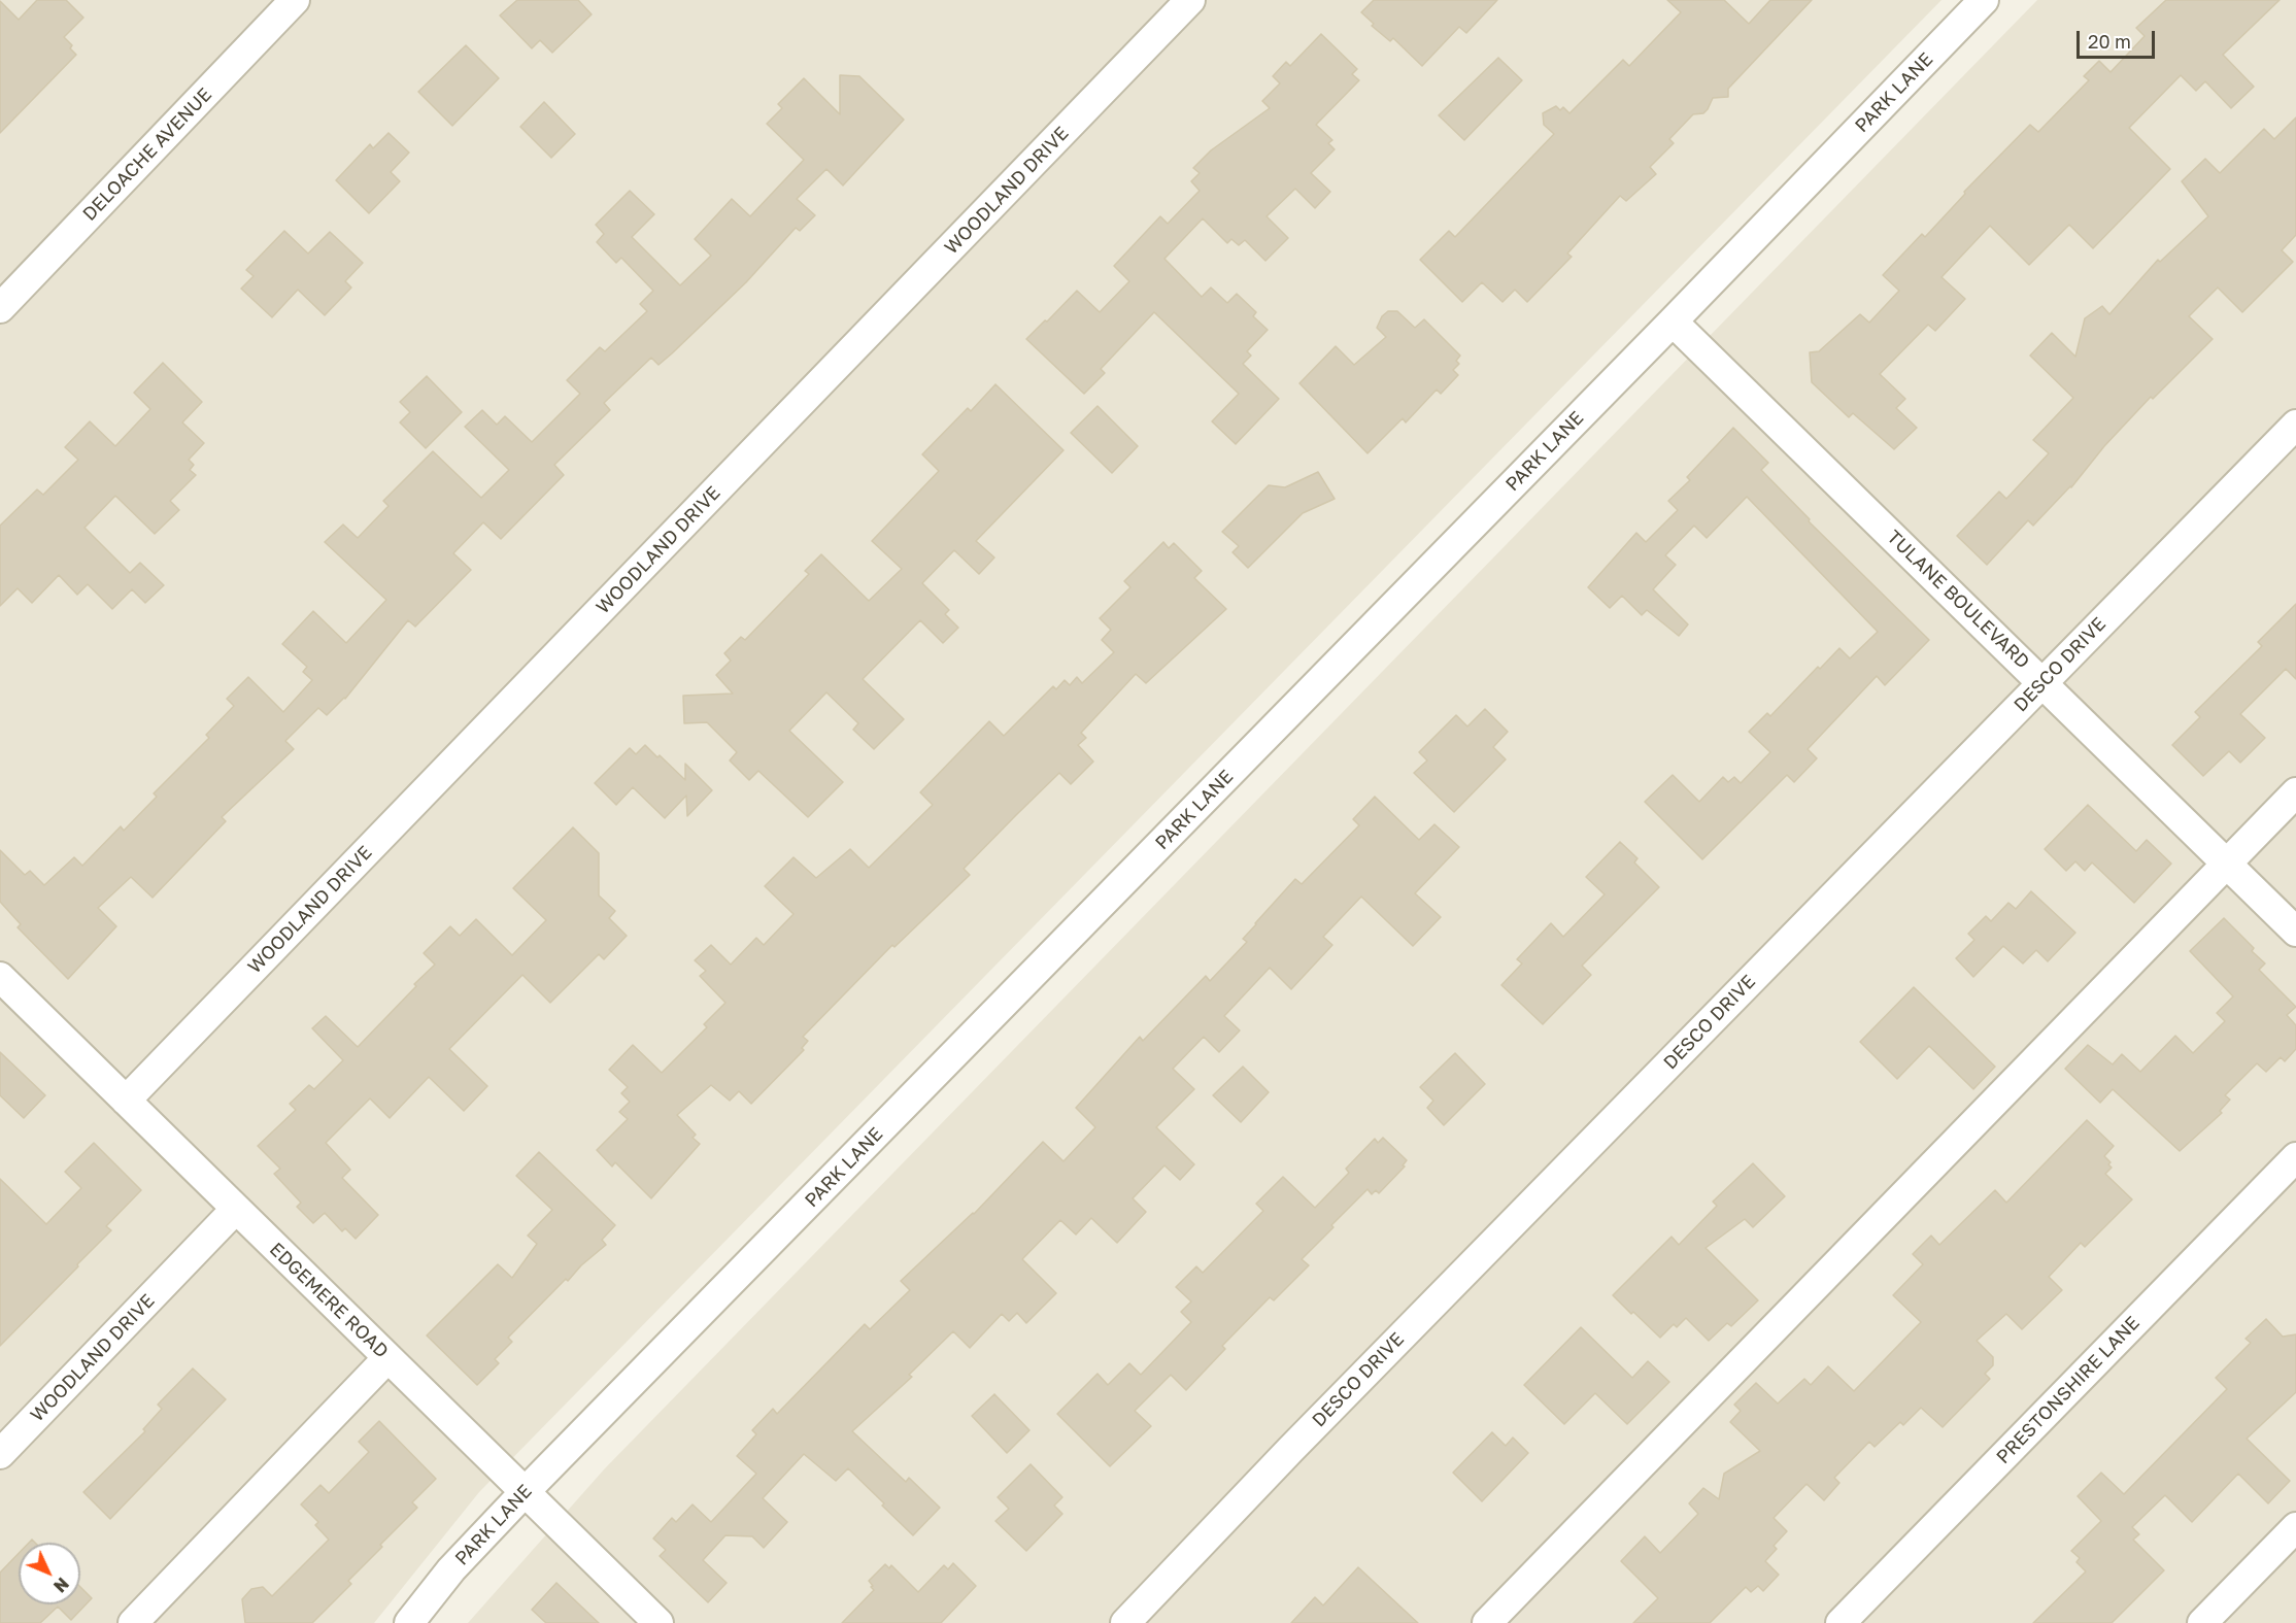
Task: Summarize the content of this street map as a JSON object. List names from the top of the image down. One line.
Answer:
{"streets":{"street":["PARK LANE","DELOACHE AVENUE","WOODLAND DRIVE","TULANE BOULEVARD","DESCO DRIVE","EDGEMERE ROAD","PRESTONSHIRE LANE"]},"crossings":[["PARK LANE","TULANE BOULEVARD"],["PARK LANE","EDGEMERE ROAD"],["WOODLAND DRIVE","EDGEMERE ROAD"],["TULANE BOULEVARD","DESCO DRIVE"]],"scale_bar":"20 m","north":"bottom right"}
